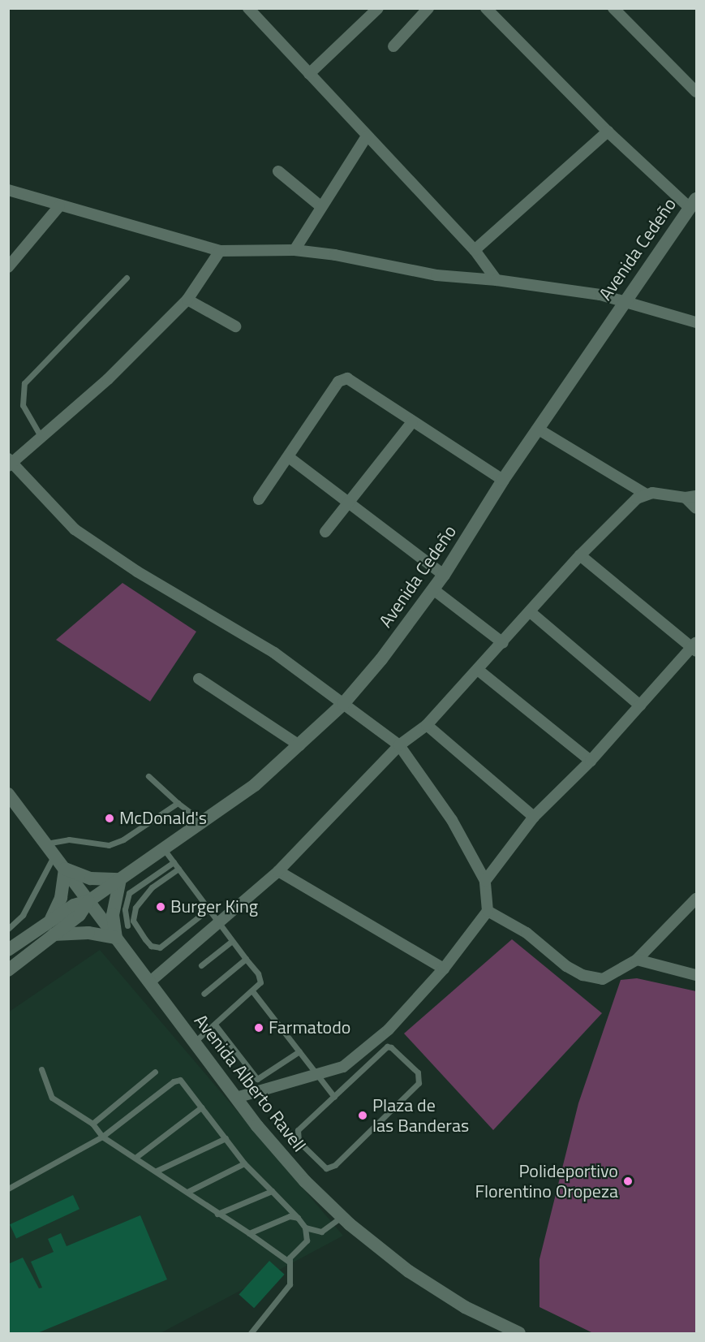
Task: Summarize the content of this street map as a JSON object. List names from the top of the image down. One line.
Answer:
{"streets":{"street":["Avenida Cedeño","Avenida Alberto Ravell"]},"crossings":[["Avenida Cedeño","Avenida Alberto Ravell"]],"places":["McDonald's","Burger King","Farmatodo","Plaza de las Banderas","Polideportivo Florentino Oropeza"]}
